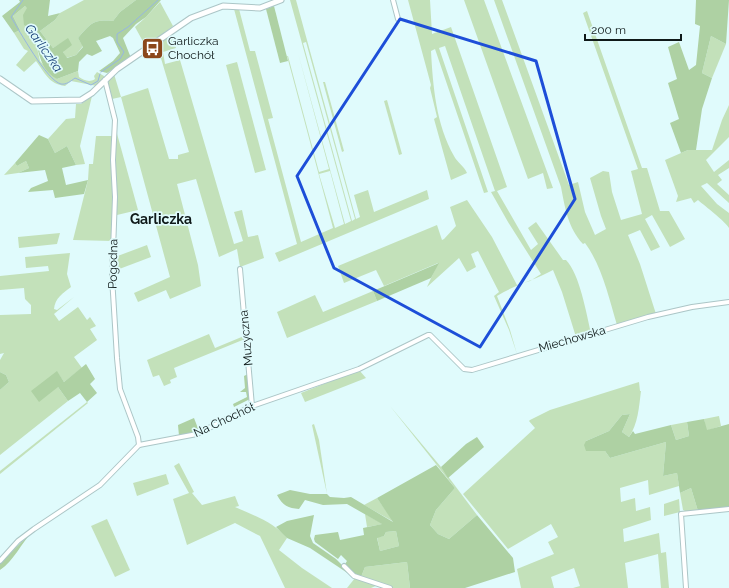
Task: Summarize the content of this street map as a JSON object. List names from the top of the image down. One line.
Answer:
{"streets":{"street":["Pogodna","Muzyczna","Miechowska","Na Chochół"]},"crossings":[["Pogodna","Na Chochół"],["Muzyczna","Na Chochół"],["Miechowska","Na Chochół"]],"districts":["Garliczka"],"water":["Garliczka"],"places":{"bus stop":["Garliczka Chochół"]},"scale_bar":"200 m"}
